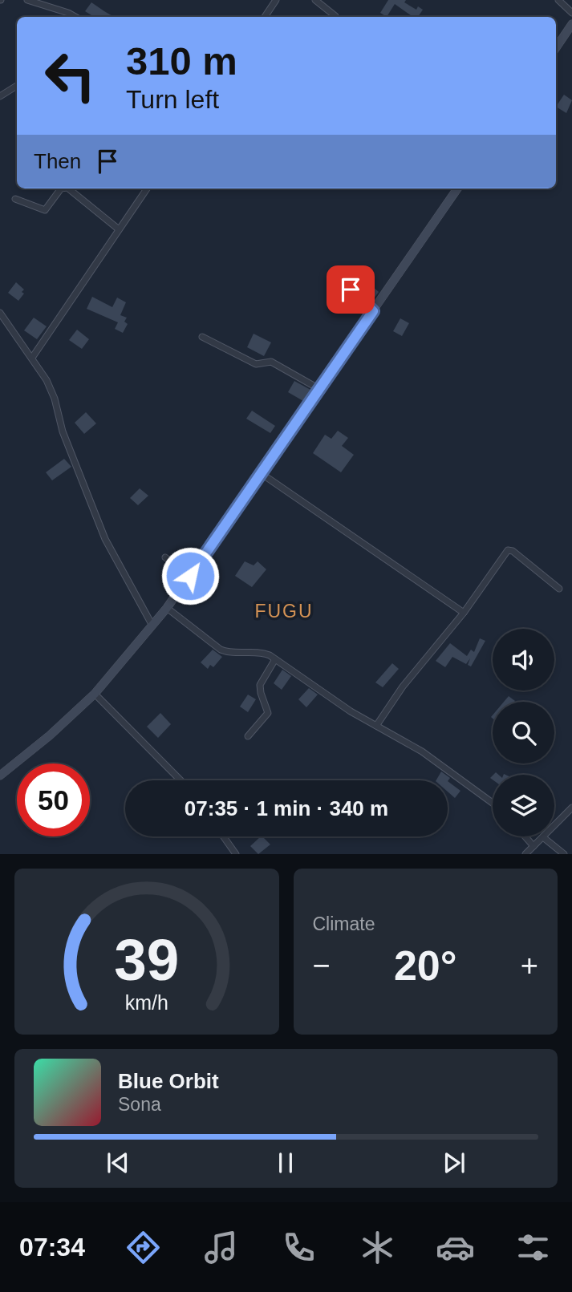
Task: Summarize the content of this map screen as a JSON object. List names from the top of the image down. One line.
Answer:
{"districts":["FUGU"],"page":{"turn":["310 m","Turn left"],"then":"Then","limit":"50","trip":"07:35 · 1 min · 340 m","tile":"Climate","heat":["−","20°","+"],"song":["Blue Orbit","Sona"],"tabs":"07:34","gauge":["39","km/h"]}}
